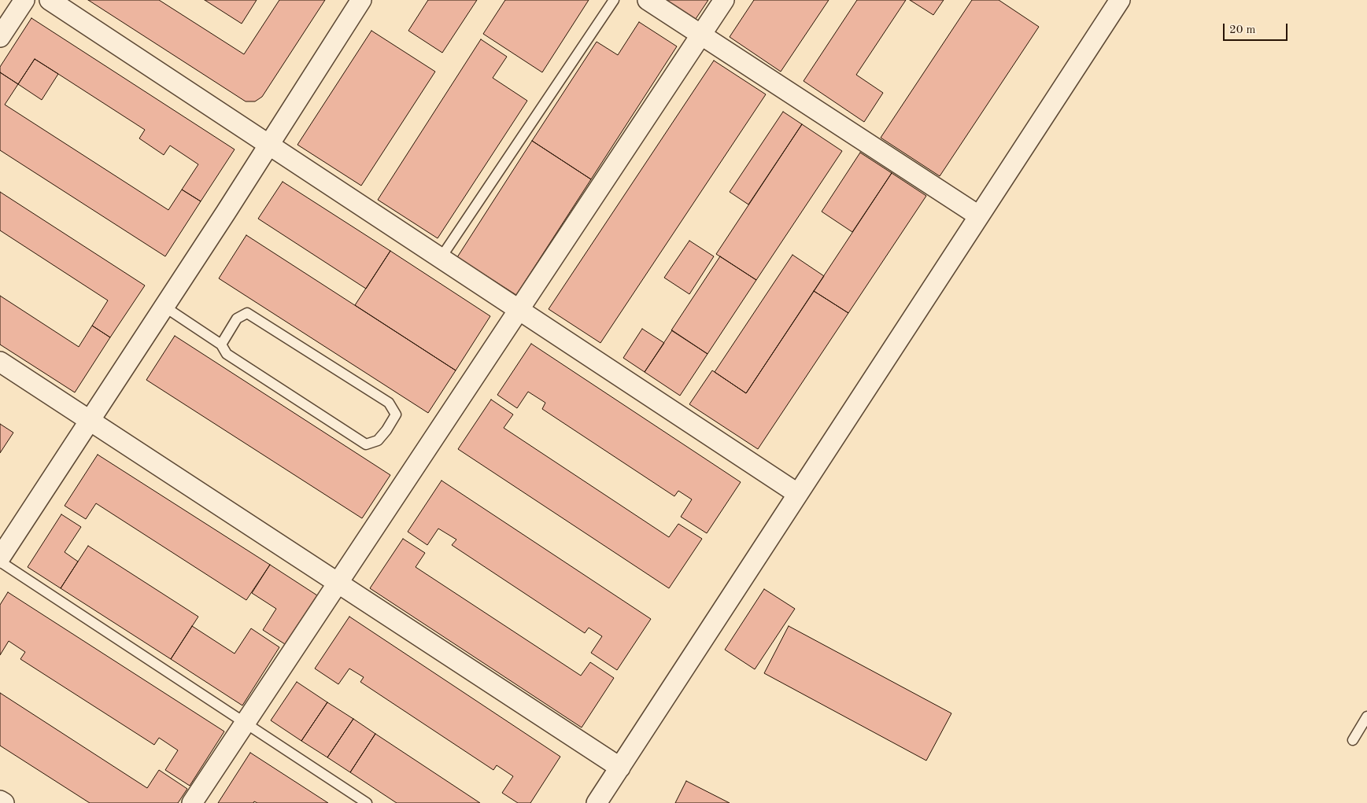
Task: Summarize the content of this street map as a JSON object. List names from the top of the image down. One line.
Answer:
{"scale_bar":"20 m"}
